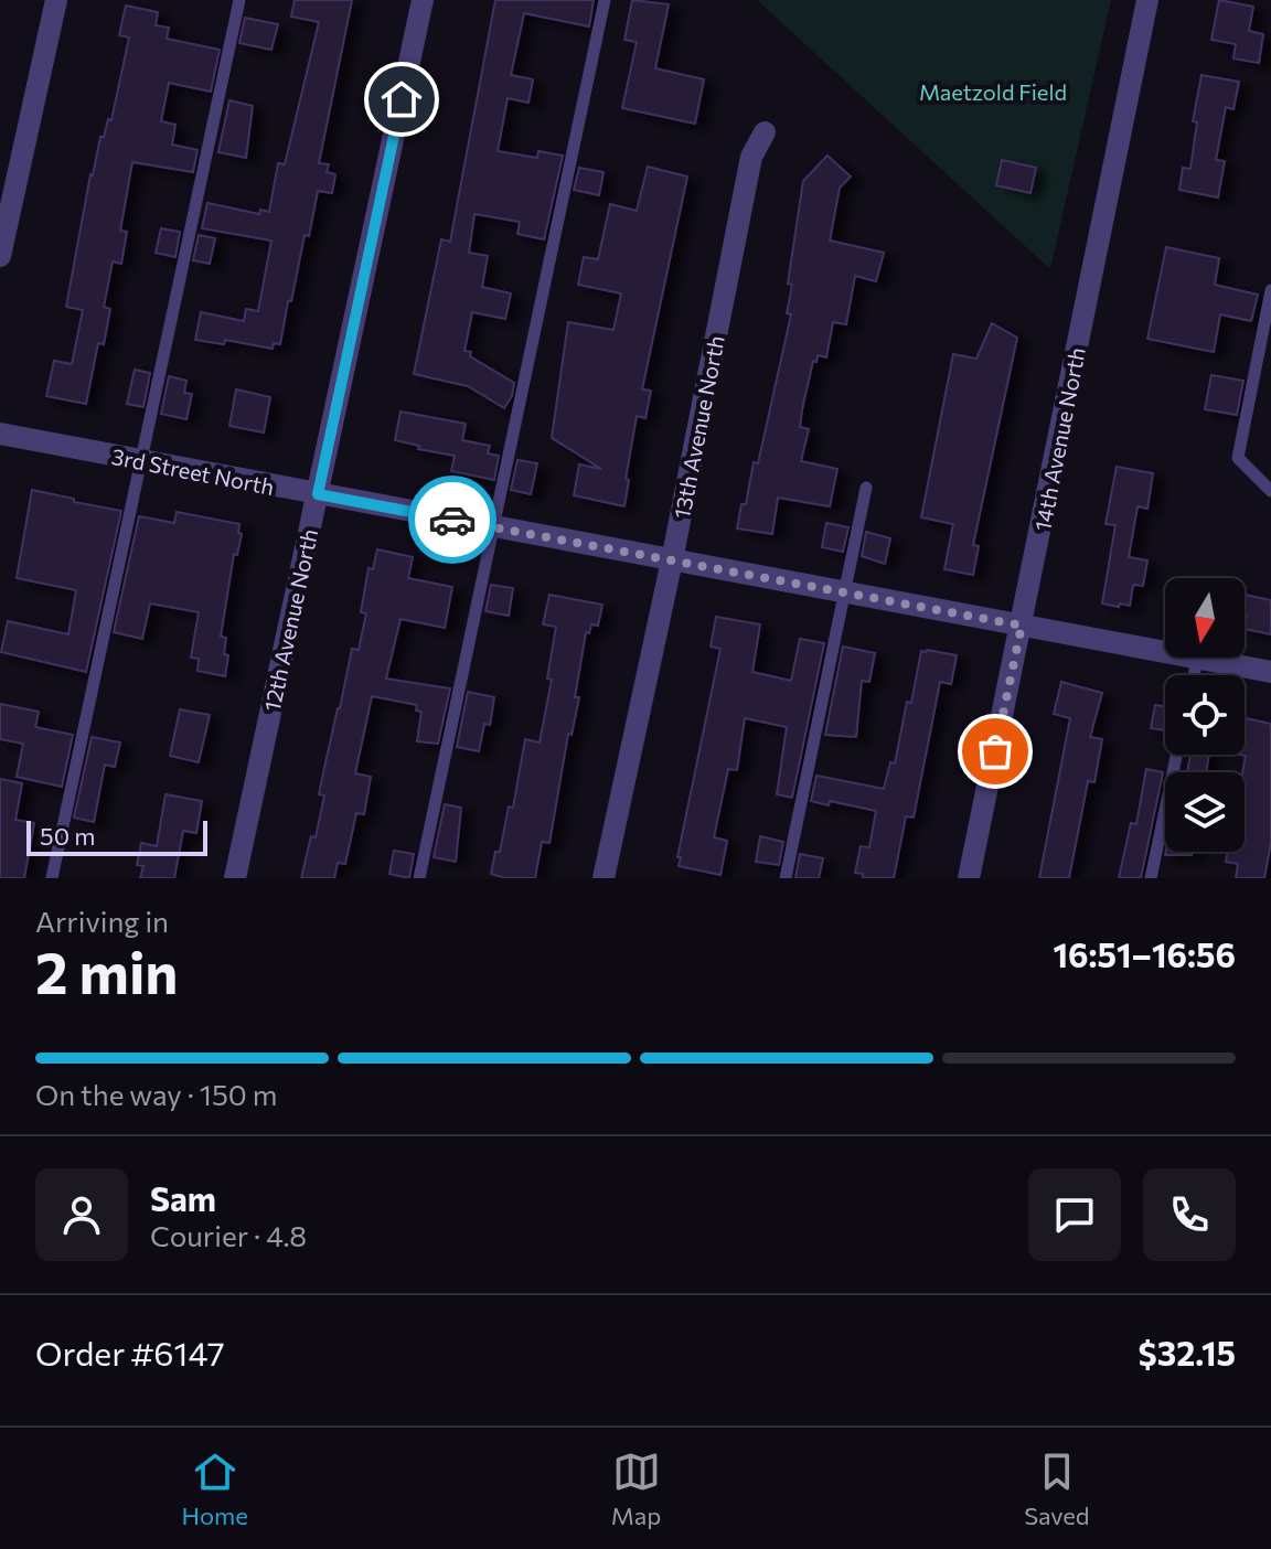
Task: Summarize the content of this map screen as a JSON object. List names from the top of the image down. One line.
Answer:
{"streets":{"street":["13th Avenue North","14th Avenue North","3rd Street North","12th Avenue North"]},"crossings":[["13th Avenue North","3rd Street North"],["14th Avenue North","3rd Street North"],["3rd Street North","12th Avenue North"]],"parks":["Maetzold Field"],"scale_bar":"50 m","north":"bottom","page":{"scale":"50 m","heading":["2 min","Arriving in","16:51–16:56"],"panel":["Sam","Courier · 4.8","Order #6147","$32.15"],"bar":"On the way · 150 m","tabs":["Home","Map","Saved"]}}
